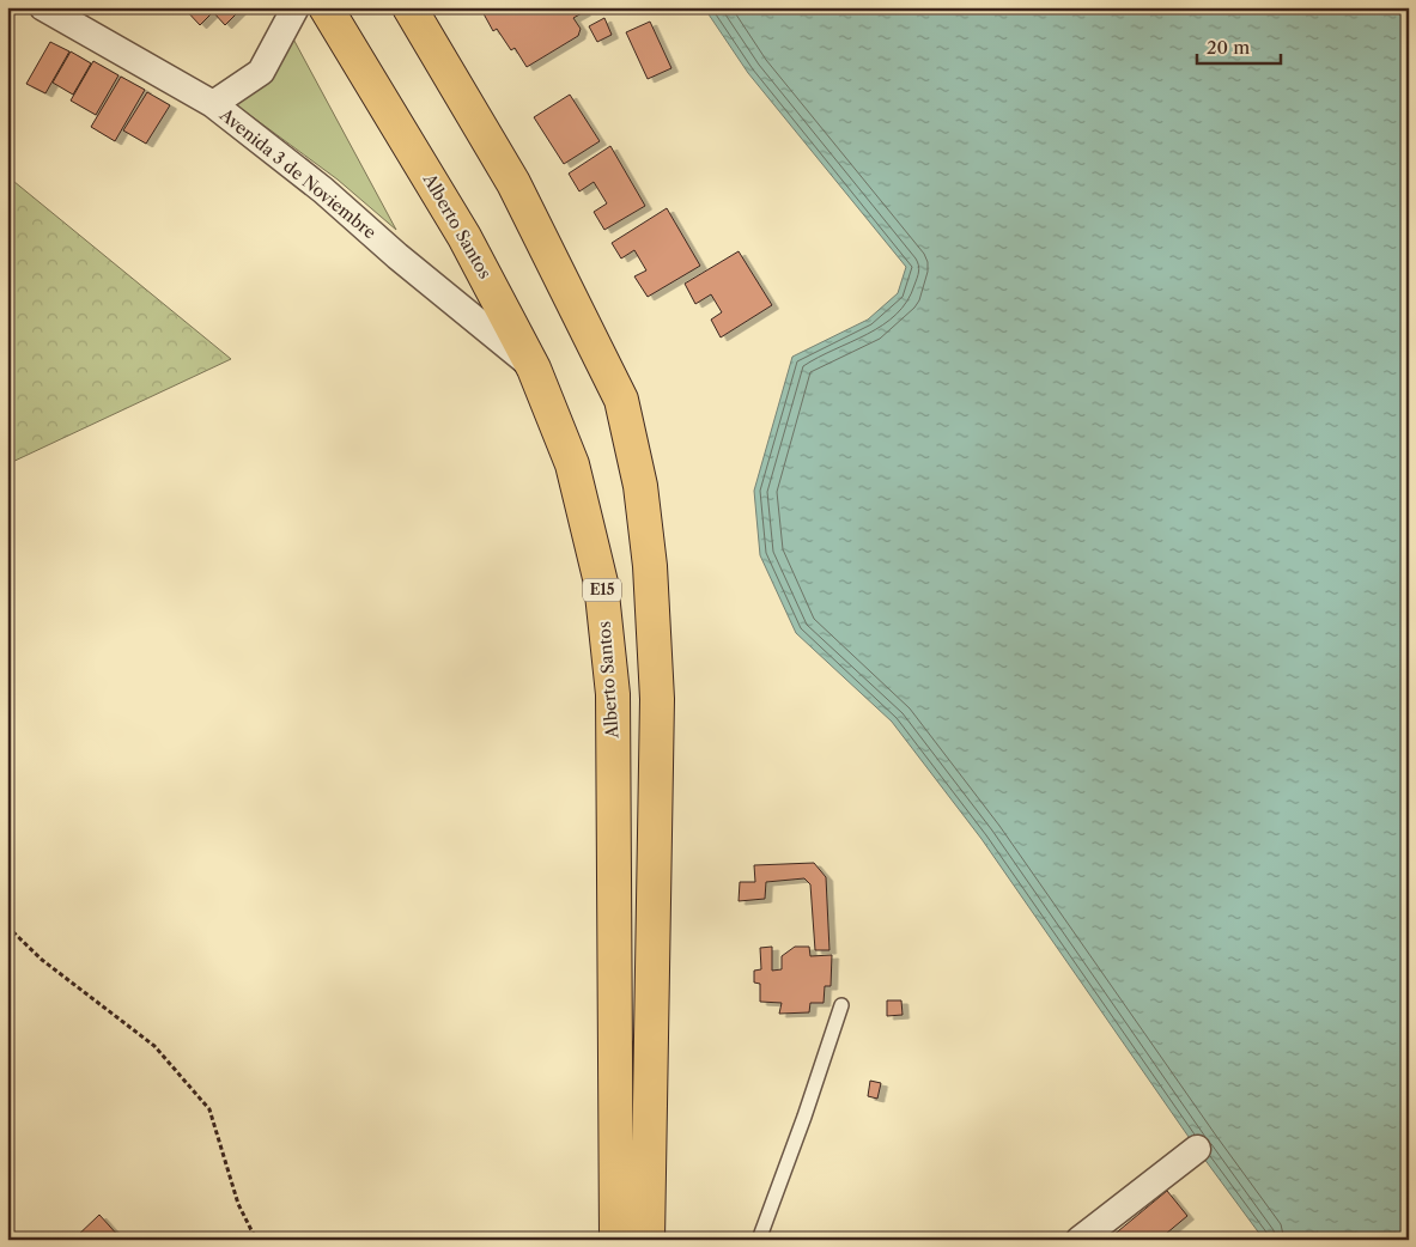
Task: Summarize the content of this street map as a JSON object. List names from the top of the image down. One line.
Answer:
{"streets":{"highway":["Alberto Santos","E15"],"street":["Avenida 3 de Noviembre"]},"crossings":[["Avenida 3 de Noviembre","Alberto Santos"]],"scale_bar":"20 m"}
